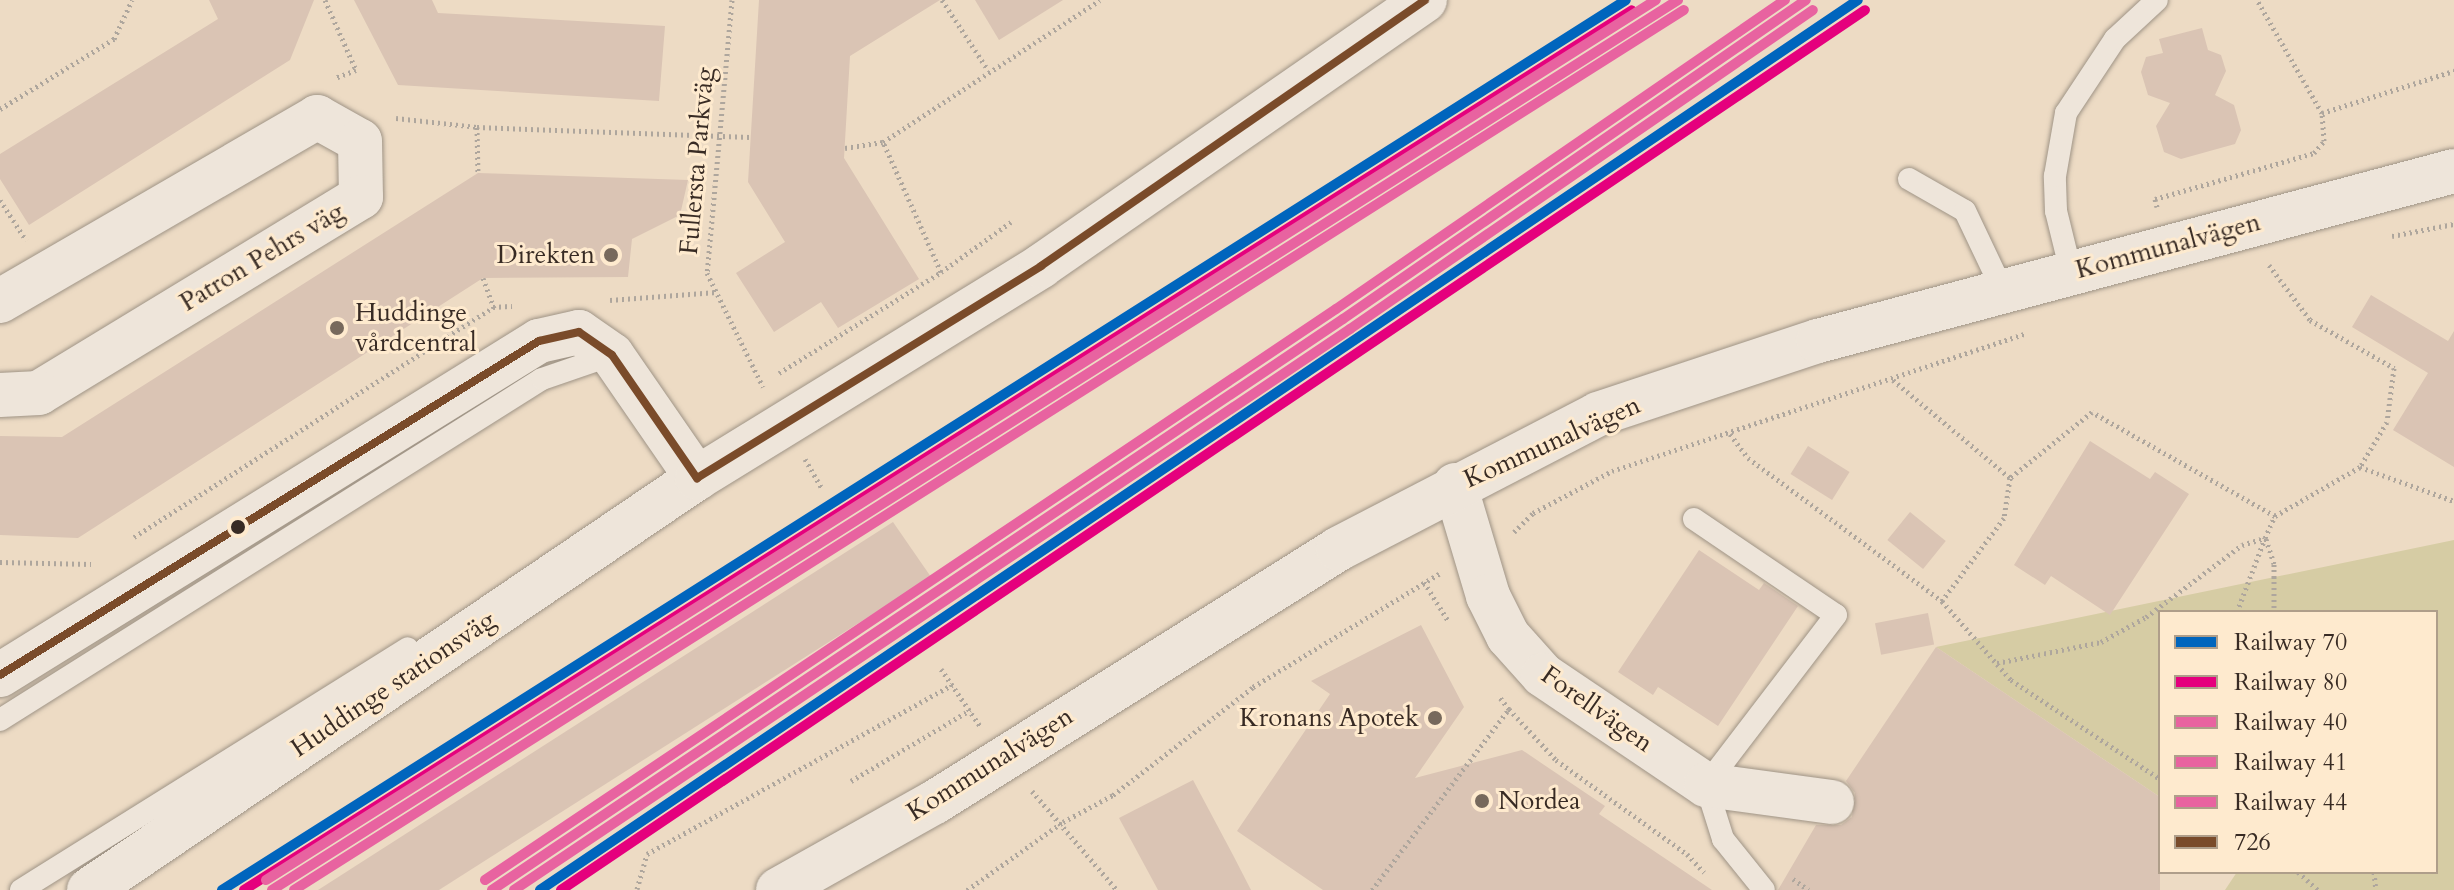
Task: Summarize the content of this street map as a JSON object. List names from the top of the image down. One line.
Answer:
{"streets":{"street":["Kommunalvägen","Patron Pehrs väg","Huddinge stationsväg","Forellvägen"],"path":["Fullersta Parkväg"]},"crossings":[["Kommunalvägen","Forellvägen"]],"places":["Direkten","Huddinge vårdcentral","Kronans Apotek","Nordea"],"lines":["rail line 70","rail line 40","rail line 44","transit line 726","rail line 80","rail line 41"],"legend":["Railway 70","Railway 80","Railway 40","Railway 41","Railway 44","726"]}
